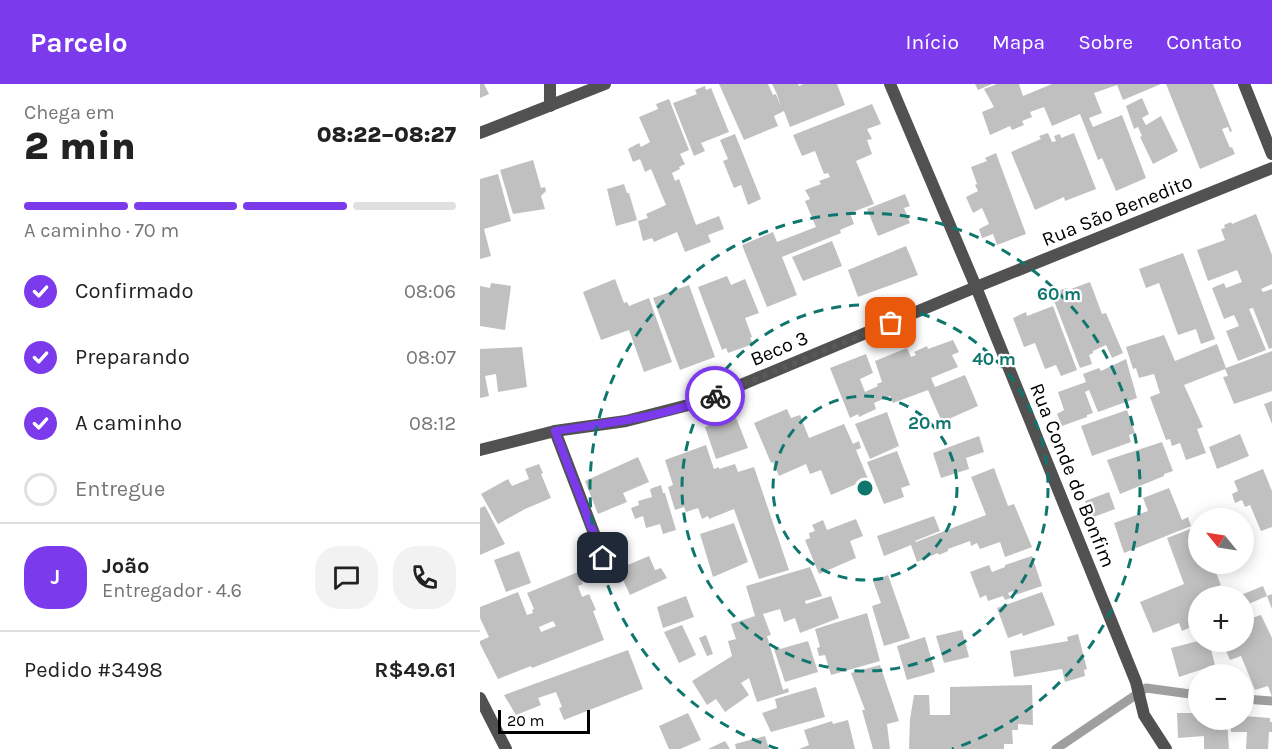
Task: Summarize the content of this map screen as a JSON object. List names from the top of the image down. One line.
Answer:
{"streets":{"street":["Rua São Benedito","Beco 3","Rua Conde do Bonfim"]},"crossings":[["Rua São Benedito","Beco 3"],["Rua São Benedito","Rua Conde do Bonfim"],["Beco 3","Rua Conde do Bonfim"]],"scale_bar":"20 m","north":"top left","page":{"header":"Parcelo","nav":["Início","Mapa","Sobre","Contato"],"heading":["2 min","Chega em","08:22–08:27"],"panel":["João","Entregador · 4.6","Pedido #3498","R$49.61"],"bar":"A caminho · 70 m","list":[["Confirmado","08:06"],["Preparando","08:07"],["A caminho","08:12"],"Entregue"],"map_buttons":["+","−"],"round":"J","scale":"20 m"},"rings":["60 m","40 m","20 m"]}
